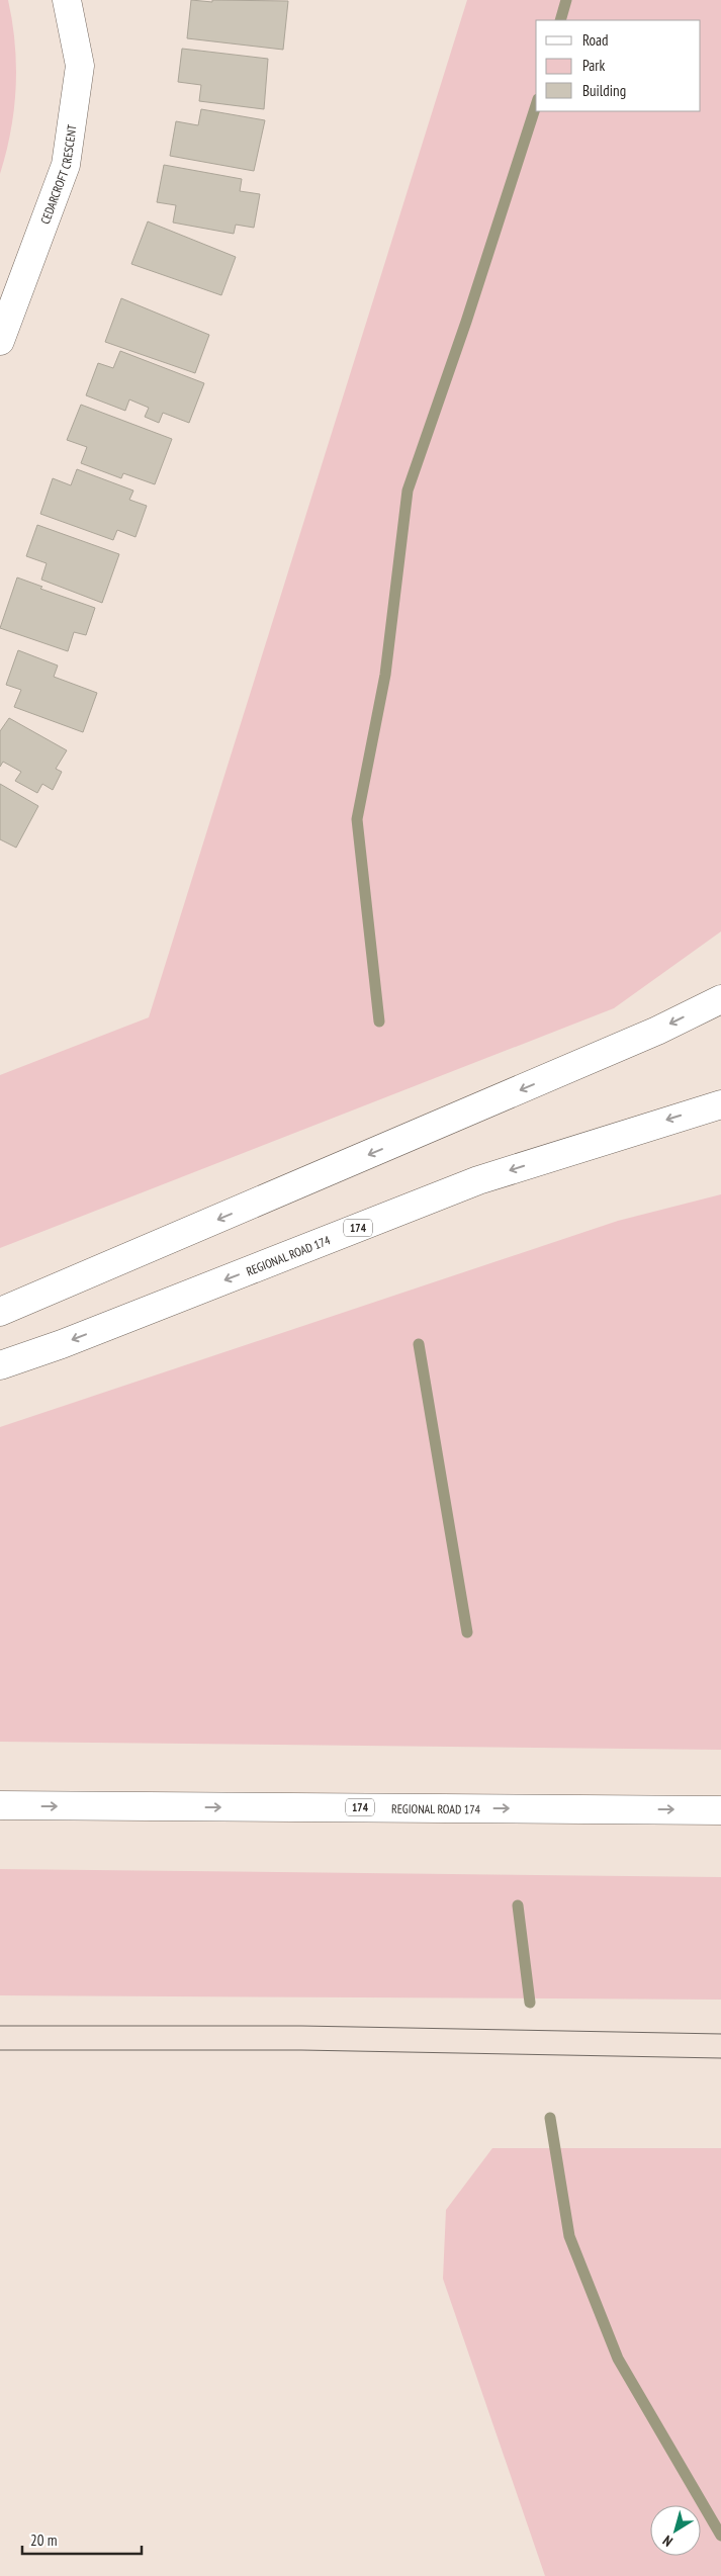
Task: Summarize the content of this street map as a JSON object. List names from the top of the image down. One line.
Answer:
{"streets":{"main road":["CEDARCROFT CRESCENT","174","REGIONAL ROAD 174"]},"legend":["Road","Park","Building"],"scale_bar":"20 m","north":"bottom left"}
